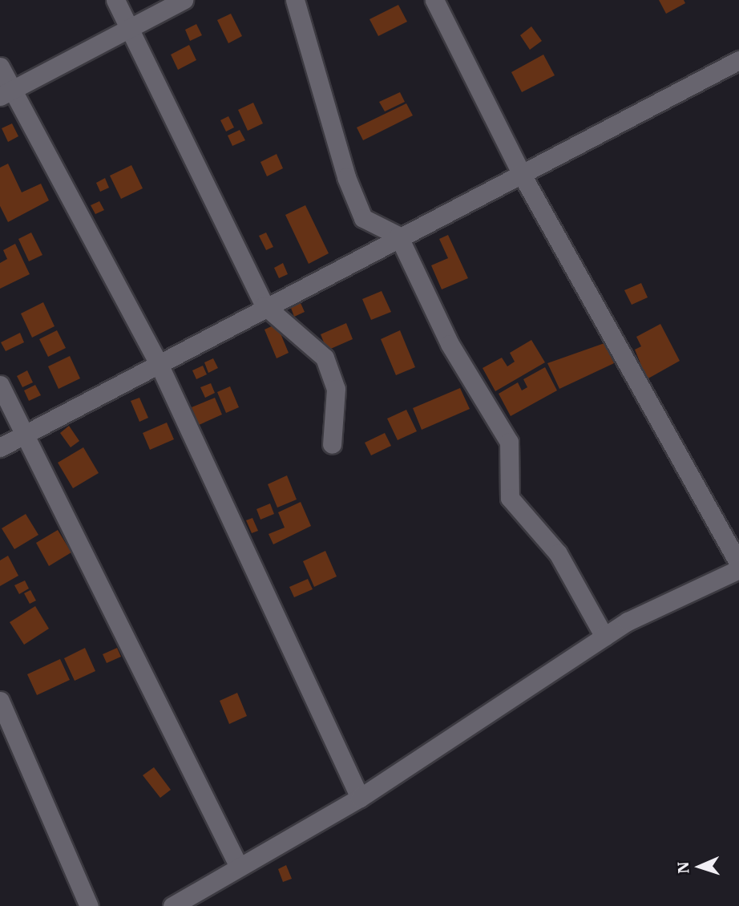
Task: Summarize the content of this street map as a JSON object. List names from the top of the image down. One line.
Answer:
{"north":"left"}
